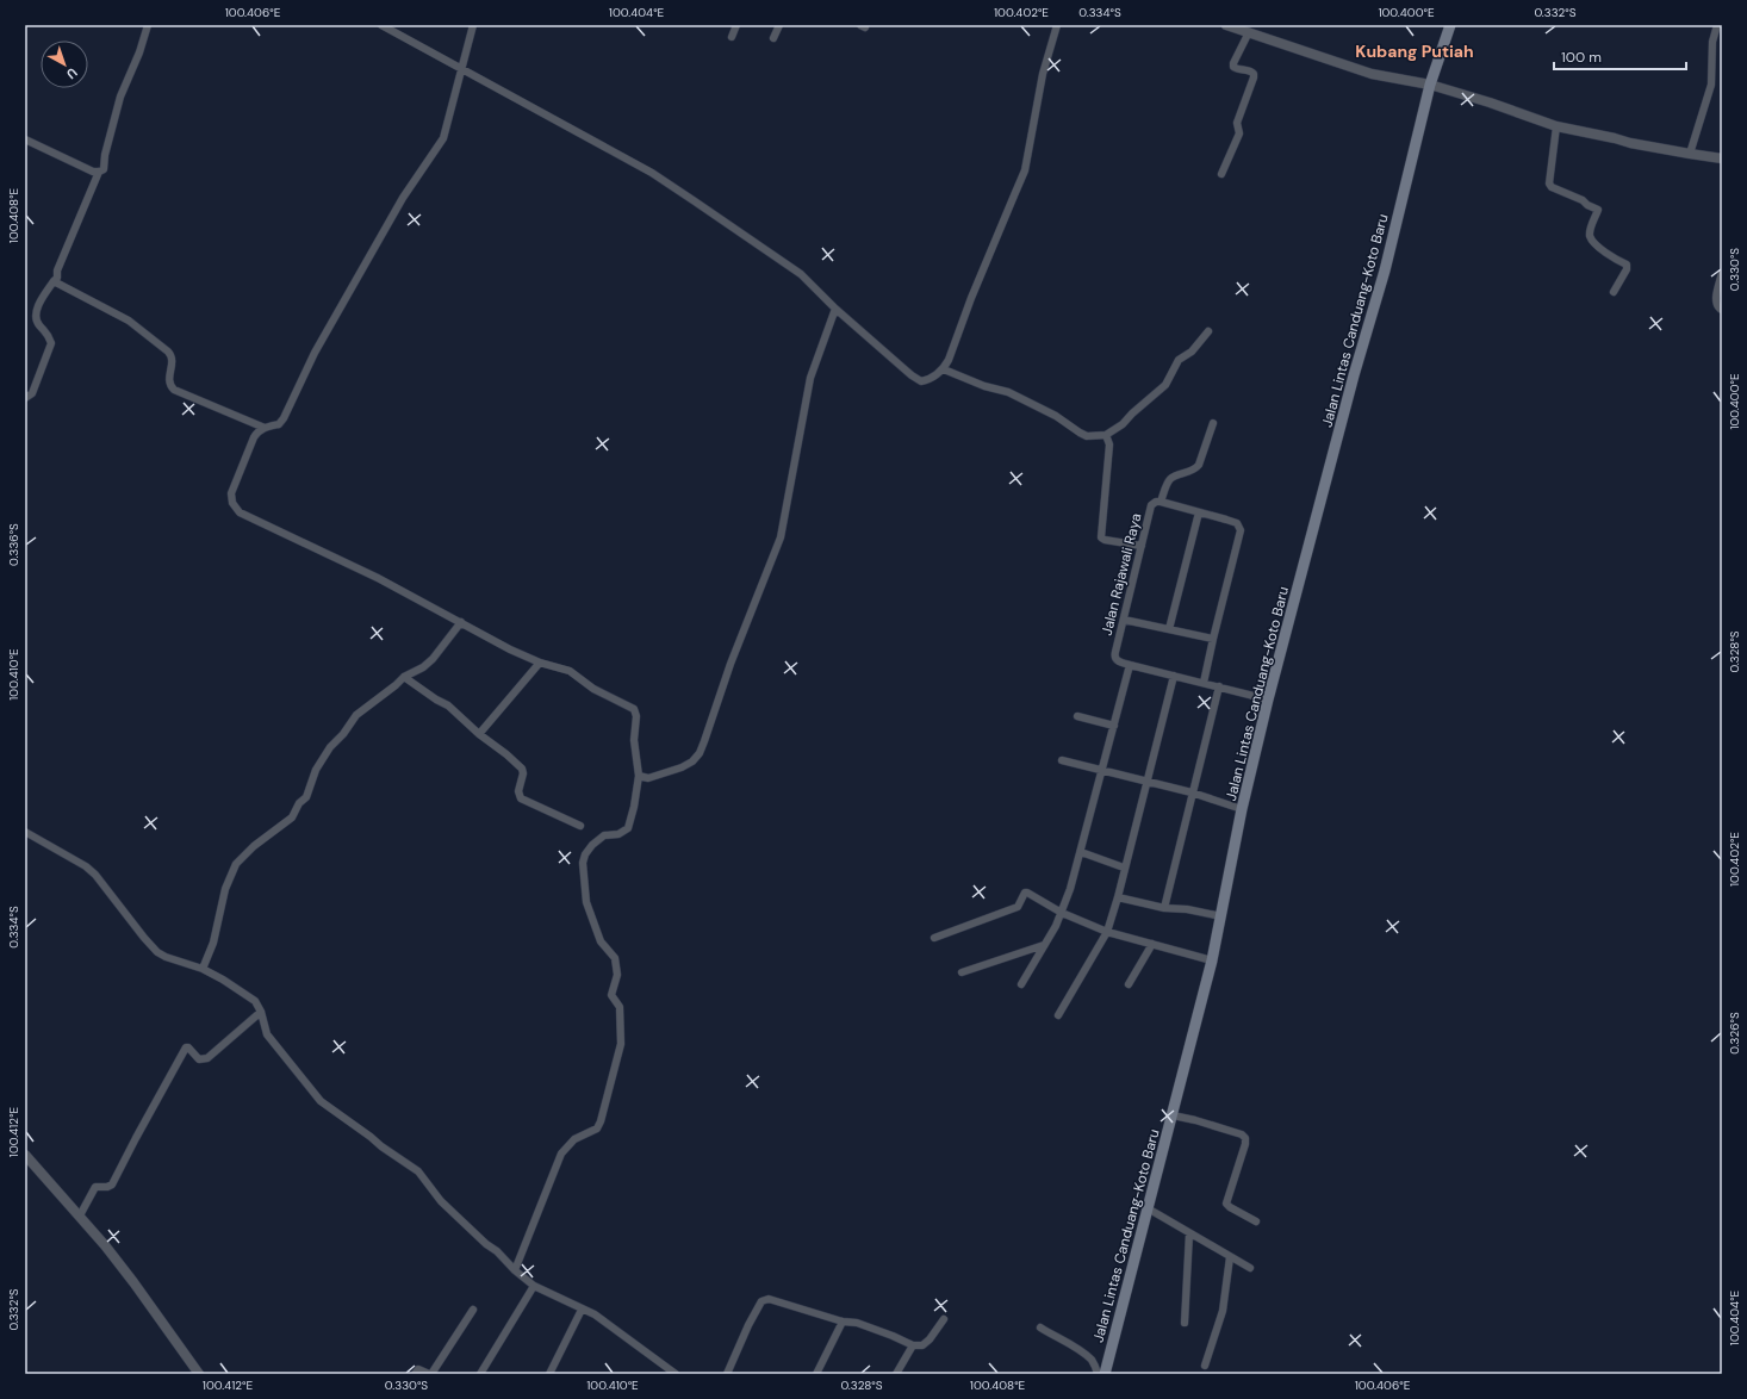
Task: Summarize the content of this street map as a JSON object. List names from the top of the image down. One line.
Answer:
{"streets":{"main road":["Jalan Lintas Canduang-Koto Baru"],"street":["Jalan Rajawali Raya"]},"districts":["Kubang Putiah"],"scale_bar":"100 m","north":"bottom right","coordinates":["100.406°E","100.404°E","100.402°E","0.334°S","100.400°E","0.332°S","100.408°E","0.330°S","0.336°S","0.328°S","100.410°E","0.326°S","100.412°E"]}
